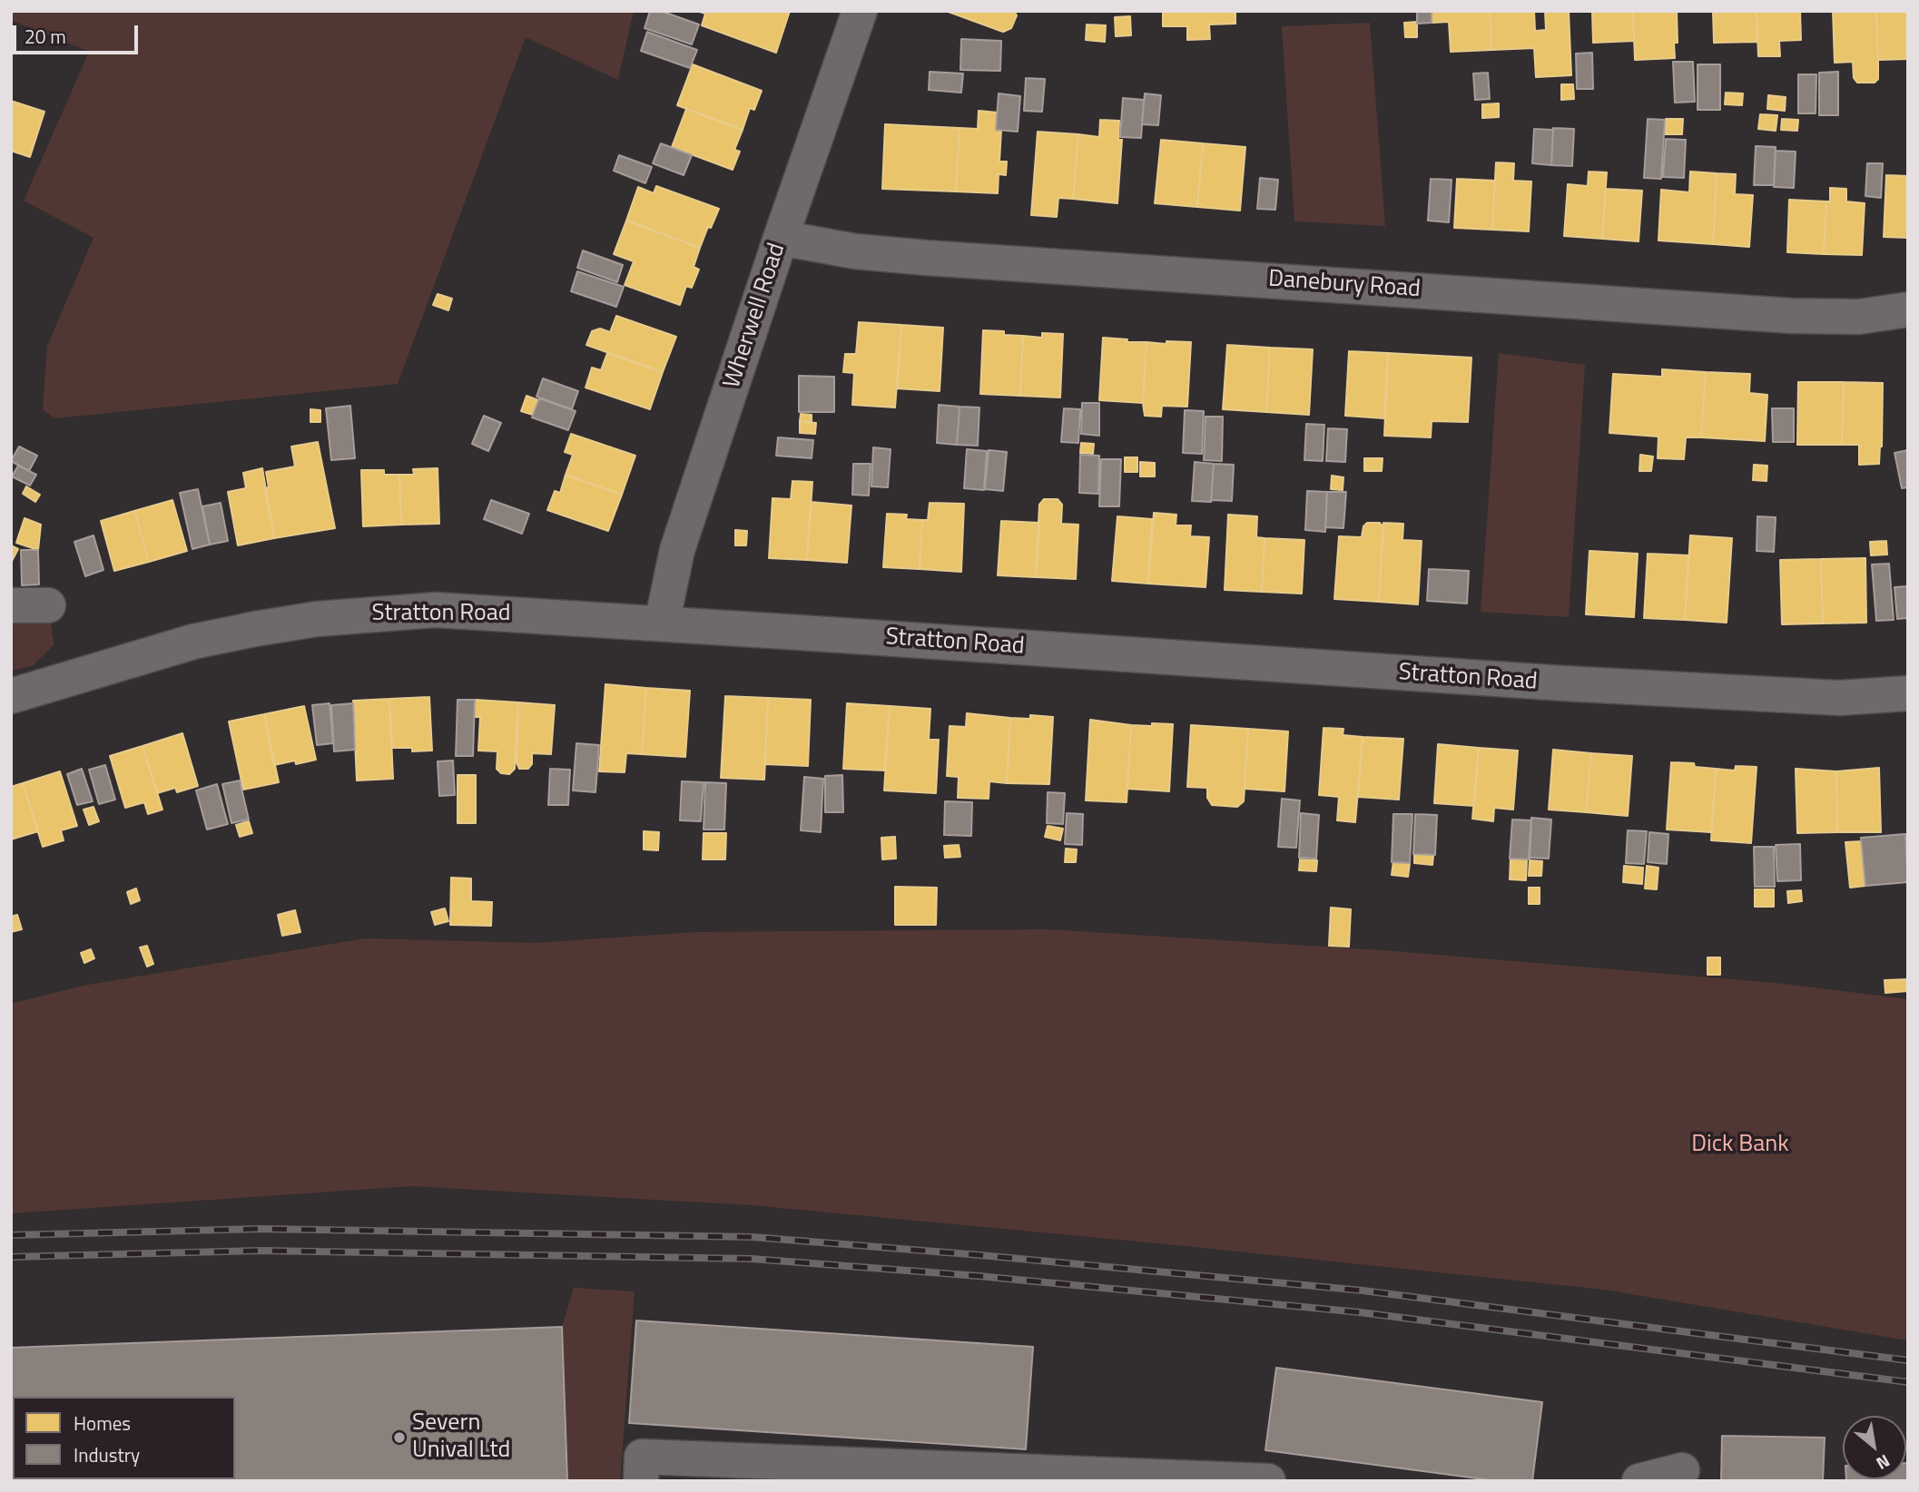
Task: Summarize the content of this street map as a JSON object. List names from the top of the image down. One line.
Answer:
{"streets":{"street":["Danebury Road","Wherwell Road","Stratton Road"]},"crossings":[["Danebury Road","Wherwell Road"],["Wherwell Road","Stratton Road"]],"parks":["Dick Bank"],"places":["Severn Unival Ltd"],"legend":["Homes","Industry"],"scale_bar":"20 m","north":"bottom right"}
